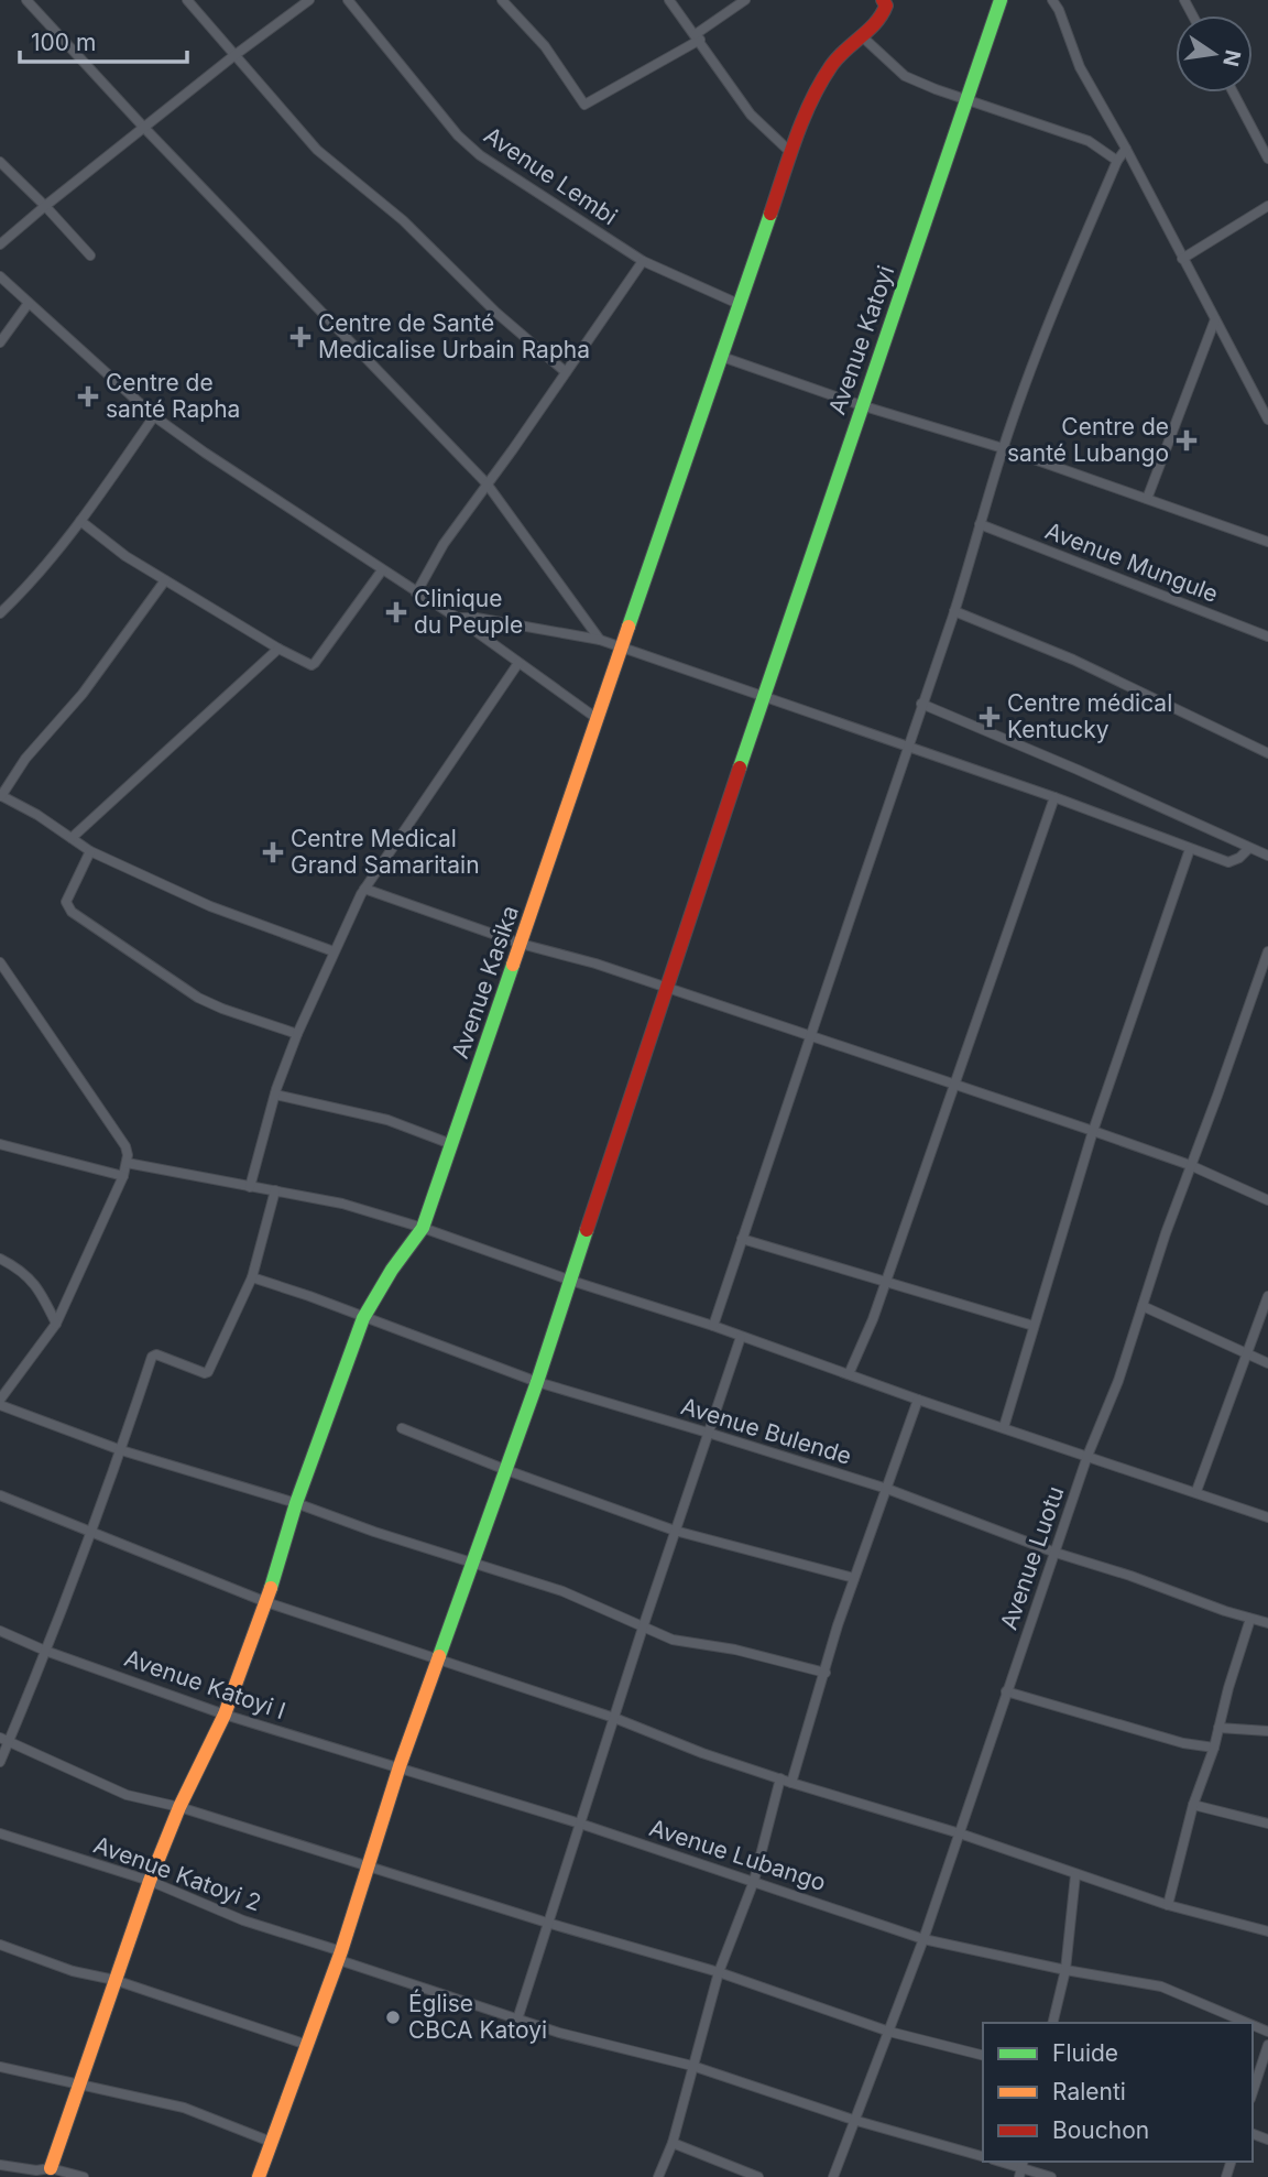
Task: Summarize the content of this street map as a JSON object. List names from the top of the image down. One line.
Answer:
{"streets":{"street":["Avenue Lembi","Avenue Katoyi","Avenue Mungule","Avenue Kasika","Avenue Bulende","Avenue Luotu","Avenue Katoyi I","Avenue Lubango","Avenue Katoyi 2"]},"crossings":[["Avenue Lembi","Avenue Kasika"],["Avenue Katoyi","Avenue Bulende"],["Avenue Katoyi","Avenue Katoyi I"],["Avenue Katoyi","Avenue Lubango"],["Avenue Katoyi","Avenue Katoyi 2"],["Avenue Kasika","Avenue Bulende"],["Avenue Kasika","Avenue Katoyi I"],["Avenue Kasika","Avenue Katoyi 2"],["Avenue Bulende","Avenue Luotu"],["Avenue Luotu","Avenue Lubango"],["Avenue Luotu","Avenue Katoyi 2"],["Avenue Katoyi I","Avenue Lubango"]],"places":{"health":["Centre de Santé Medicalise Urbain Rapha","Centre de santé Rapha","Centre de santé Lubango","Clinique du Peuple","Centre médical Kentucky","Centre Medical Grand Samaritain"],"other":["Église CBCA Katoyi"]},"legend":["Fluide","Ralenti","Bouchon"],"scale_bar":"100 m","north":"right"}
